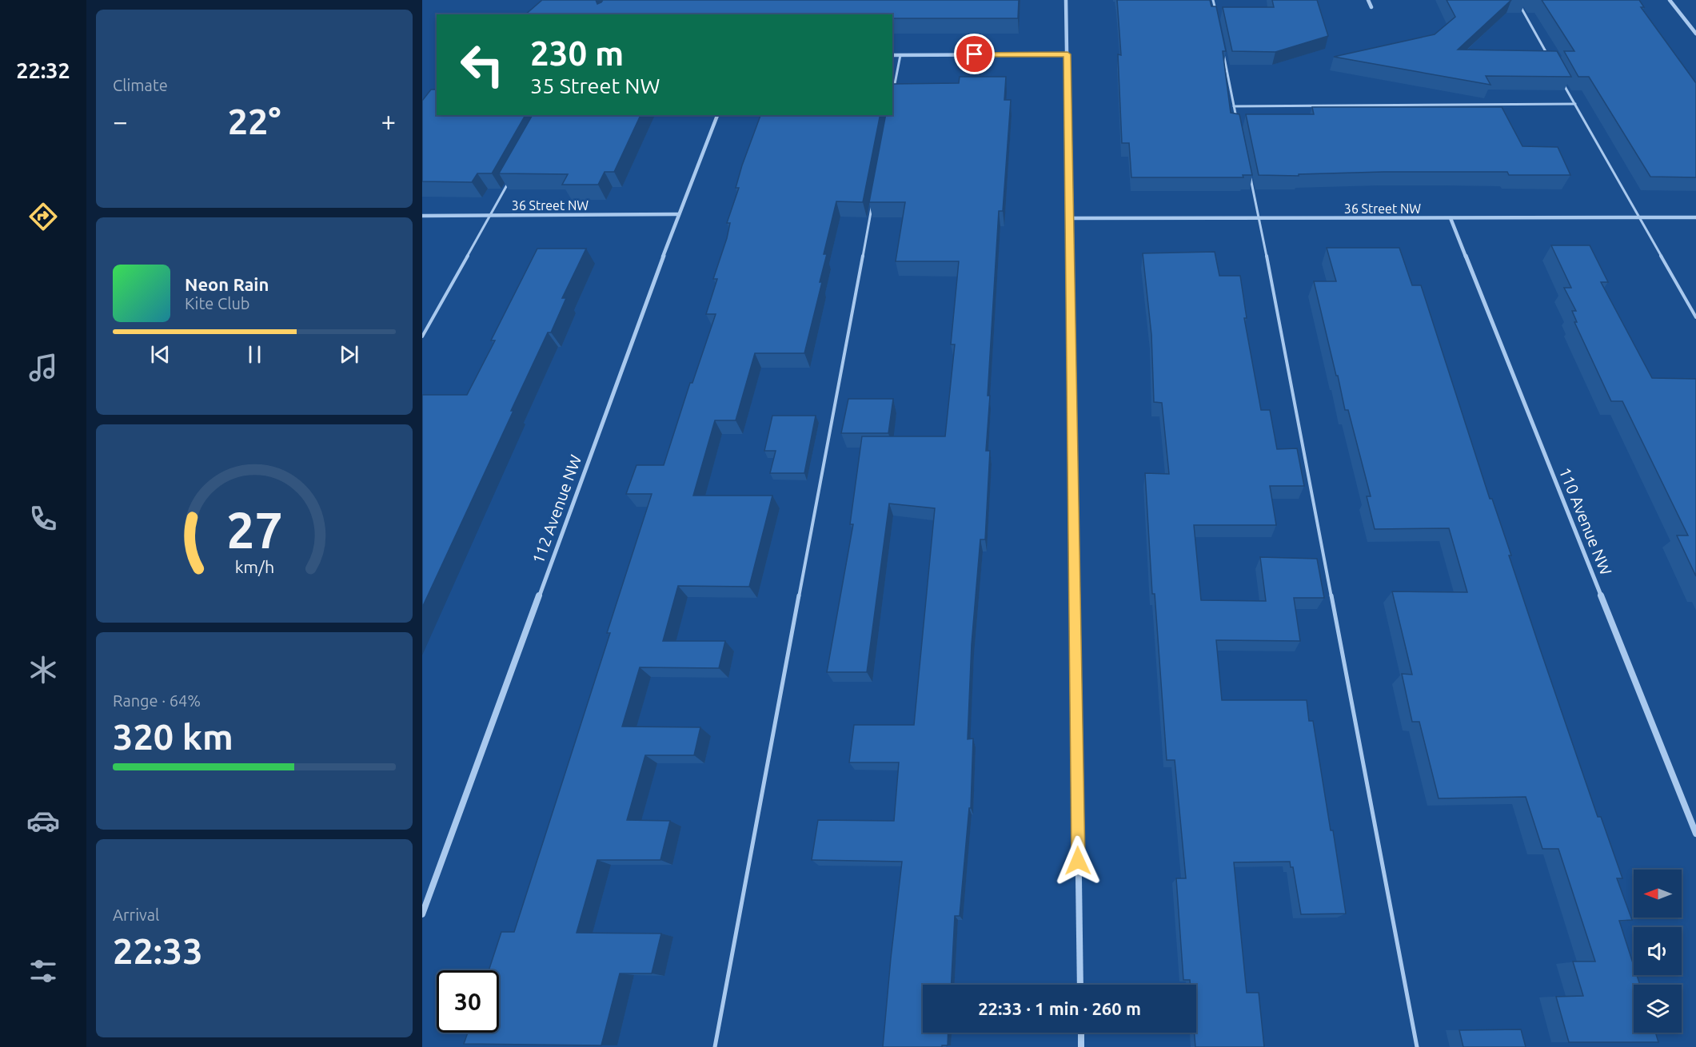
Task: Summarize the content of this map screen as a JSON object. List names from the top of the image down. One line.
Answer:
{"streets":{"street":["36 Street NW","112 Avenue NW","110 Avenue NW"]},"crossings":[["36 Street NW","112 Avenue NW"],["36 Street NW","110 Avenue NW"]],"north":"left","page":{"tabs":"22:32","tile":["Climate",["Range · 64%","320 km"],["Arrival","22:33"]],"turn":["230 m","35 Street NW"],"heat":["−","22°","+"],"song":["Neon Rain","Kite Club"],"limit":"30","trip":"22:33 · 1 min · 260 m","gauge":["27","km/h"]}}
